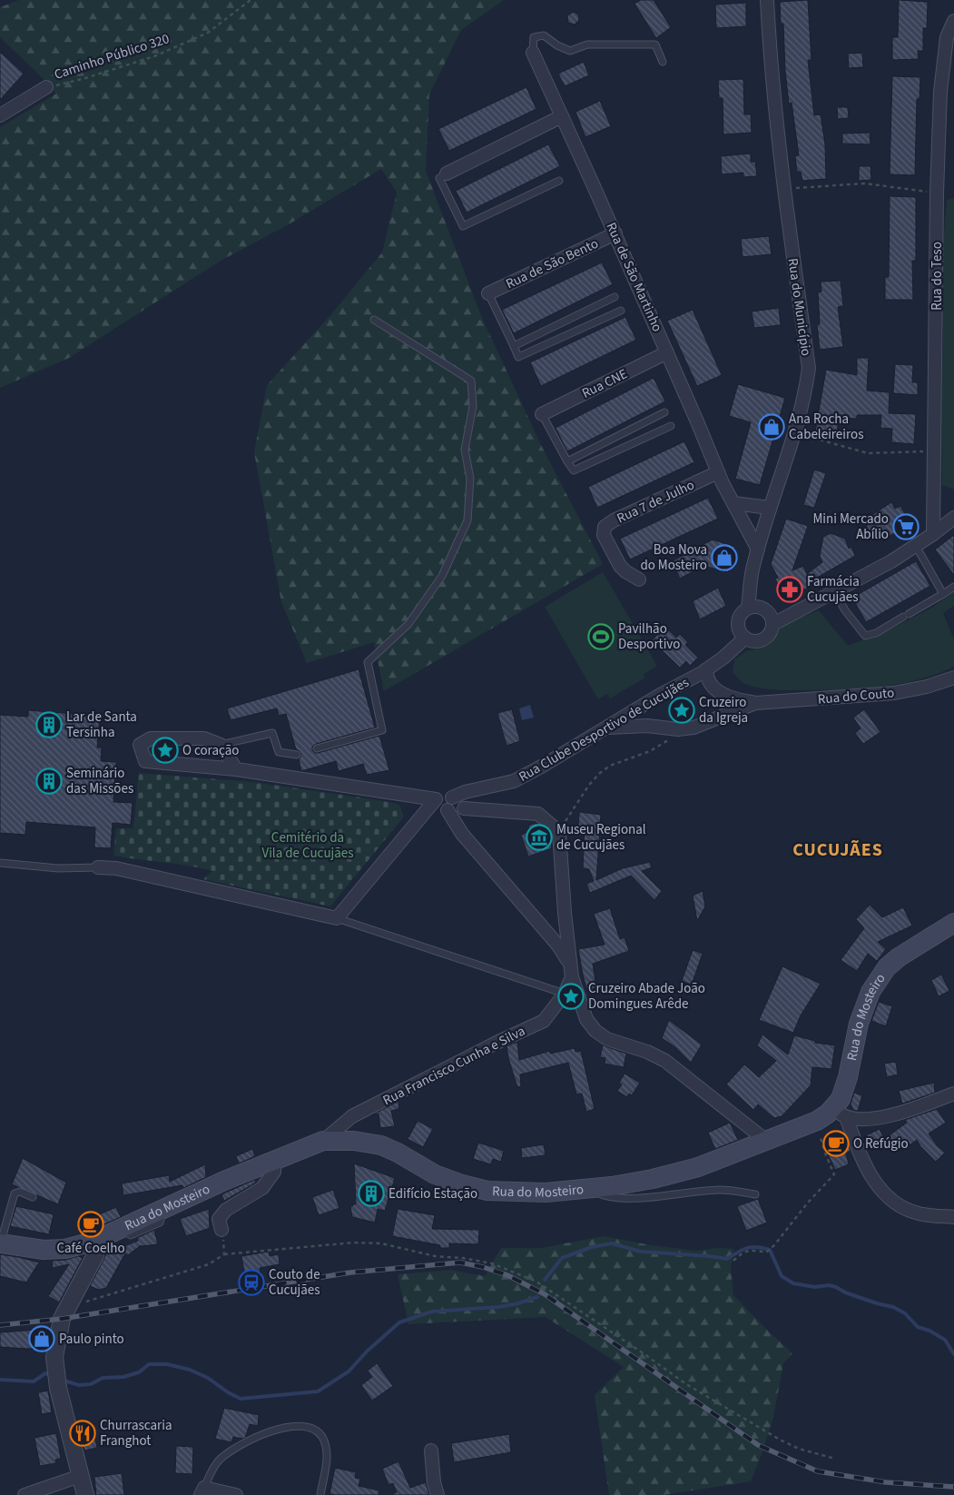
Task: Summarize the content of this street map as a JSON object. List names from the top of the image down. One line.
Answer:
{"streets":{"main road":["Rua do Mosteiro"],"street":["Rua de São Bento","Rua do Teso","Rua de São Martinho","Rua do Município","Rua CNE","Rua 7 de Julho","Rua do Couto","Rua Clube Desportivo de Cucujães","Rua Francisco Cunha e Silva"],"path":["Caminho Público 320"]},"crossings":[["Rua de São Bento","Rua de São Martinho"],["Rua de São Martinho","Rua do Município"],["Rua de São Martinho","Rua CNE"],["Rua de São Martinho","Rua 7 de Julho"],["Rua do Município","Rua Clube Desportivo de Cucujães"],["Rua do Couto","Rua Clube Desportivo de Cucujães"],["Rua do Mosteiro","Rua Francisco Cunha e Silva"]],"districts":["CUCUJÃES"],"parks":["Cemitério da Vila de Cucujães"],"places":{"shop":["Ana Rocha Cabeleireiros","Boa Nova do Mosteiro","Paulo pinto"],"supermarket":["Mini Mercado Abílio"],"pharmacy":["Farmácia Cucujães"],"sports":["Pavilhão Desportivo"],"place":["Cruzeiro da Igreja","O coração","Cruzeiro Abade João Domingues Arêde"],"building":["Lar de Santa Tersinha","Seminário das Missões","Edifício Estação"],"museum":["Museu Regional de Cucujães"],"cafe":["O Refúgio","Café Coelho"],"station":["Couto de Cucujães"],"restaurant":["Churrascaria Franghot"]}}
